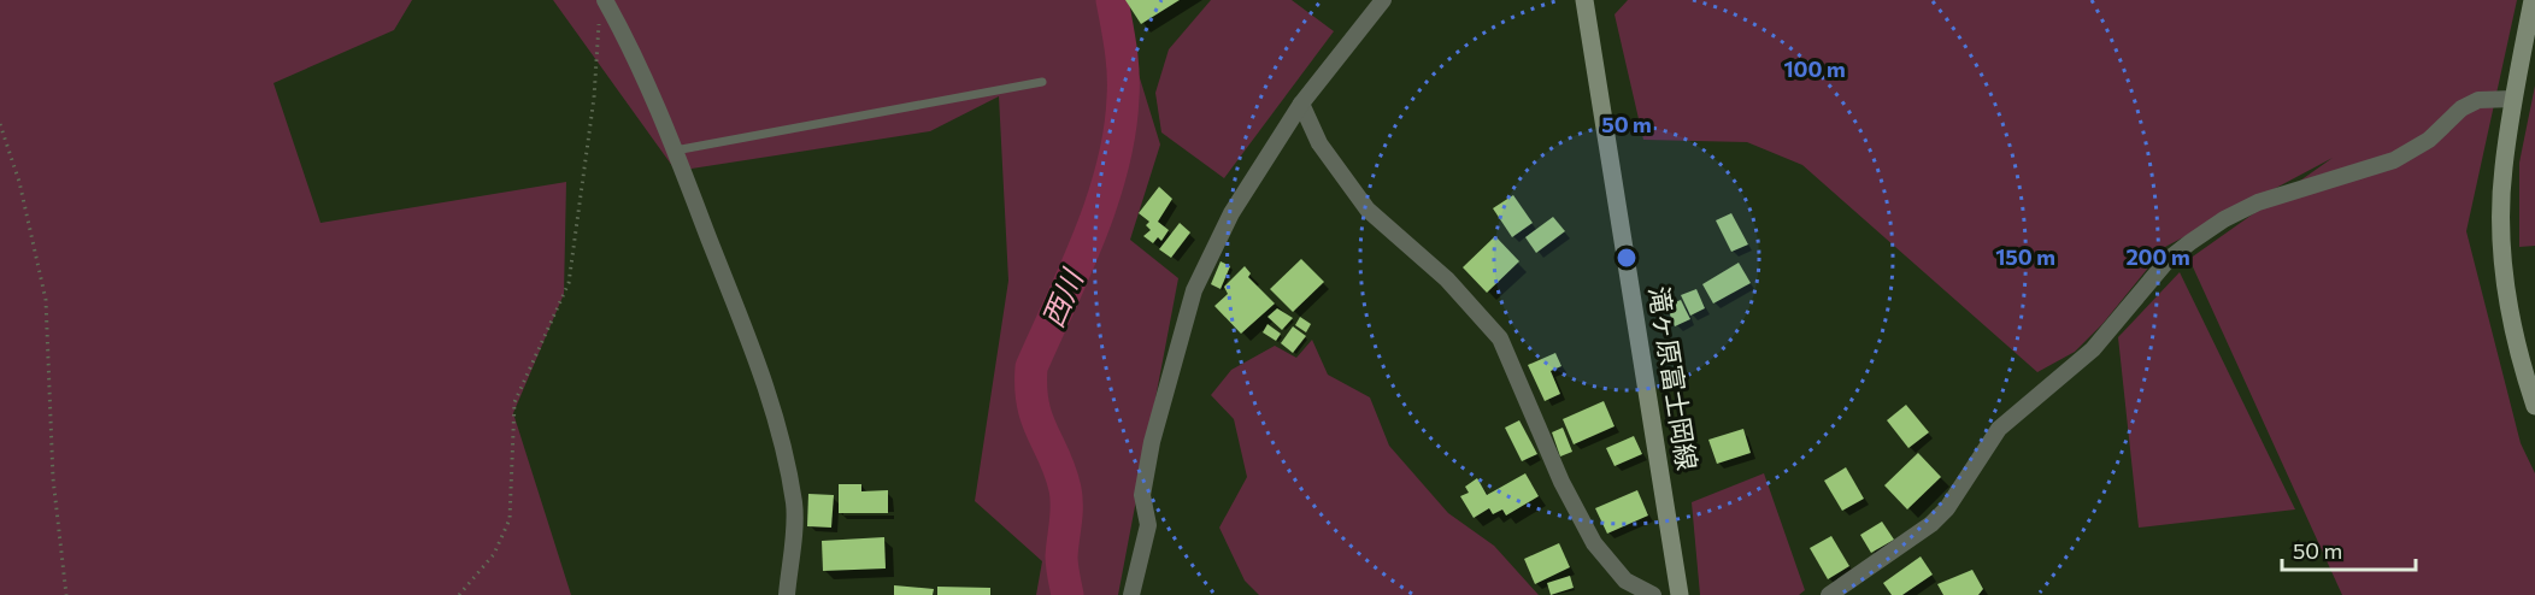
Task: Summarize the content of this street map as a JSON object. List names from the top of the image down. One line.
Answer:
{"streets":{"main road":["滝ヶ原富士岡線"]},"water":["西川"],"scale_bar":"50 m","rings":["100 m","50 m","150 m","200 m"]}
